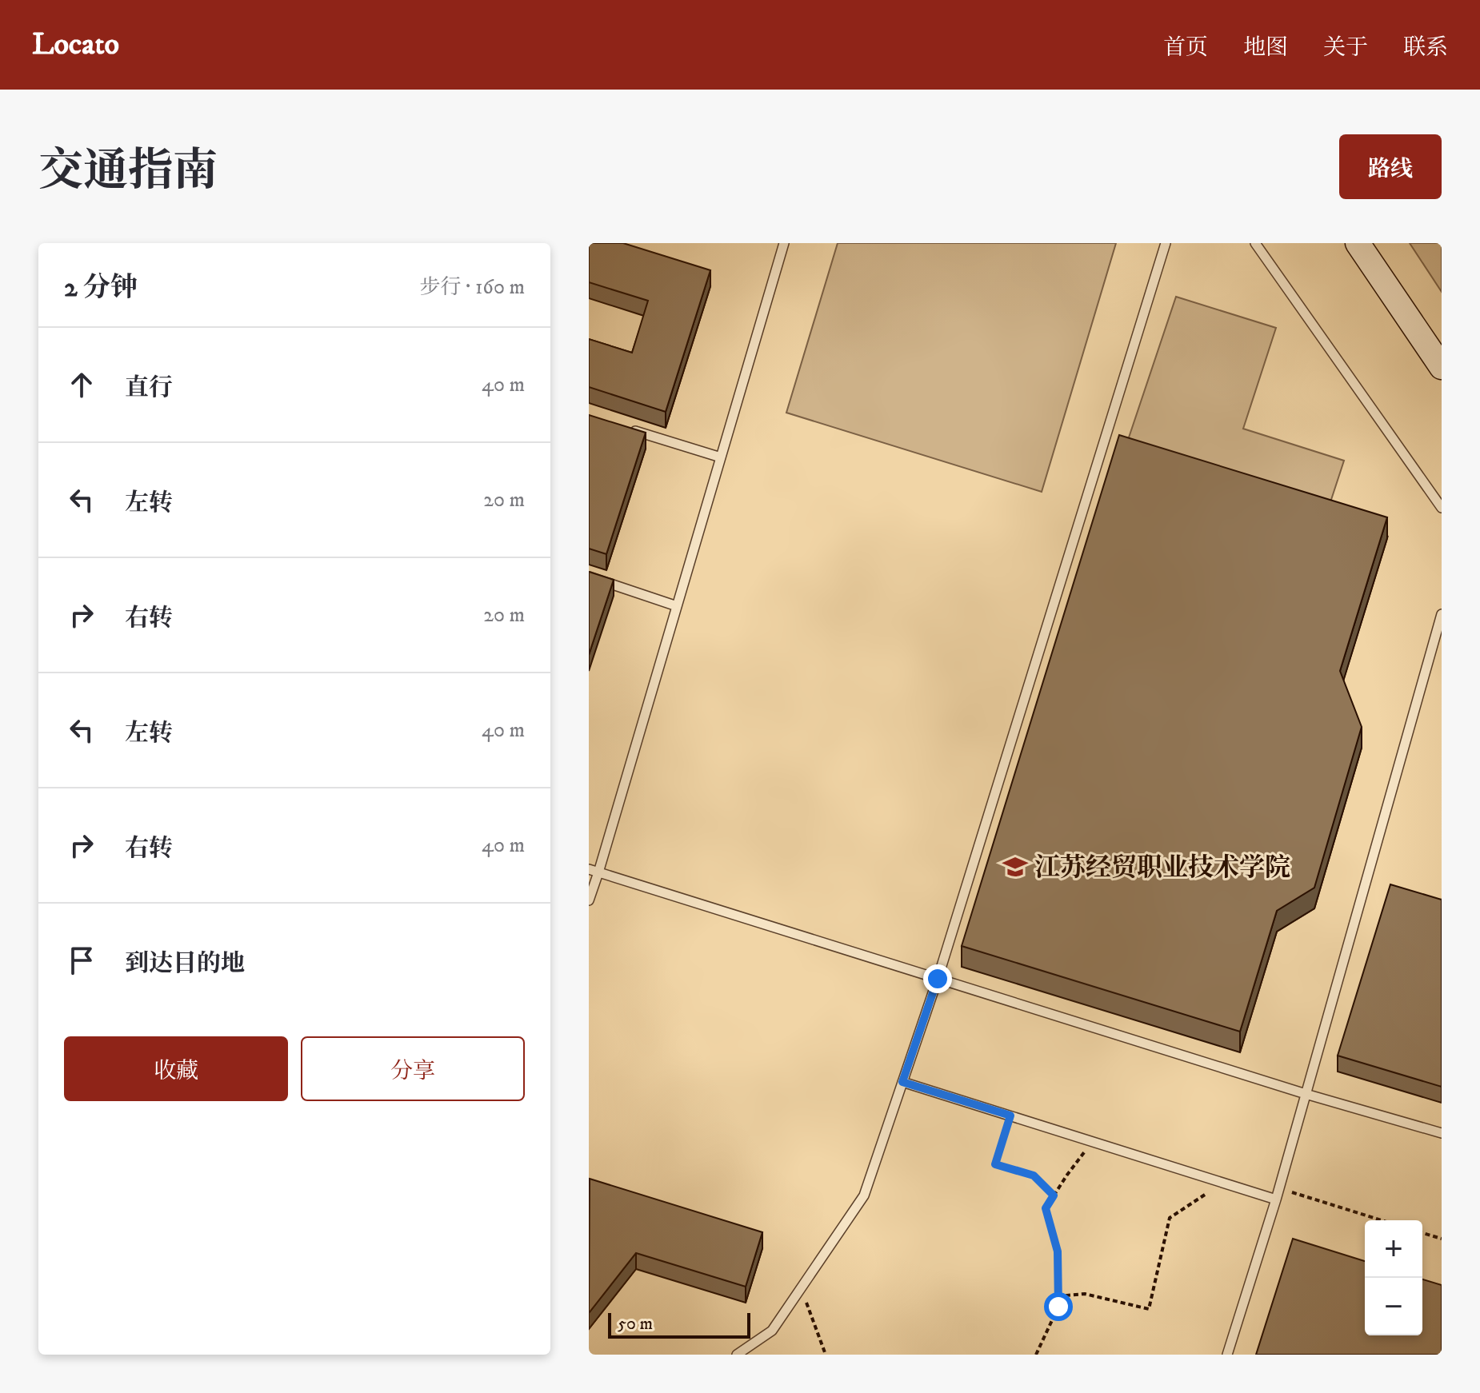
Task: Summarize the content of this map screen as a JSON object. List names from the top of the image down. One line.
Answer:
{"places":{"school or university":["江苏经贸职业技术学院"]},"scale_bar":"50 m","page":{"header":"Locato","nav":["首页","地图","关于","联系"],"title":"交通指南","buttons":["路线",["收藏","分享"]],"heading":["2 分钟","步行 · 160 m"],"list":[["直行","40 m"],["左转","20 m"],["右转","20 m"],["左转","40 m"],["右转","40 m"],"到达目的地"],"map_buttons":["+","−"],"scale":"50 m"}}
